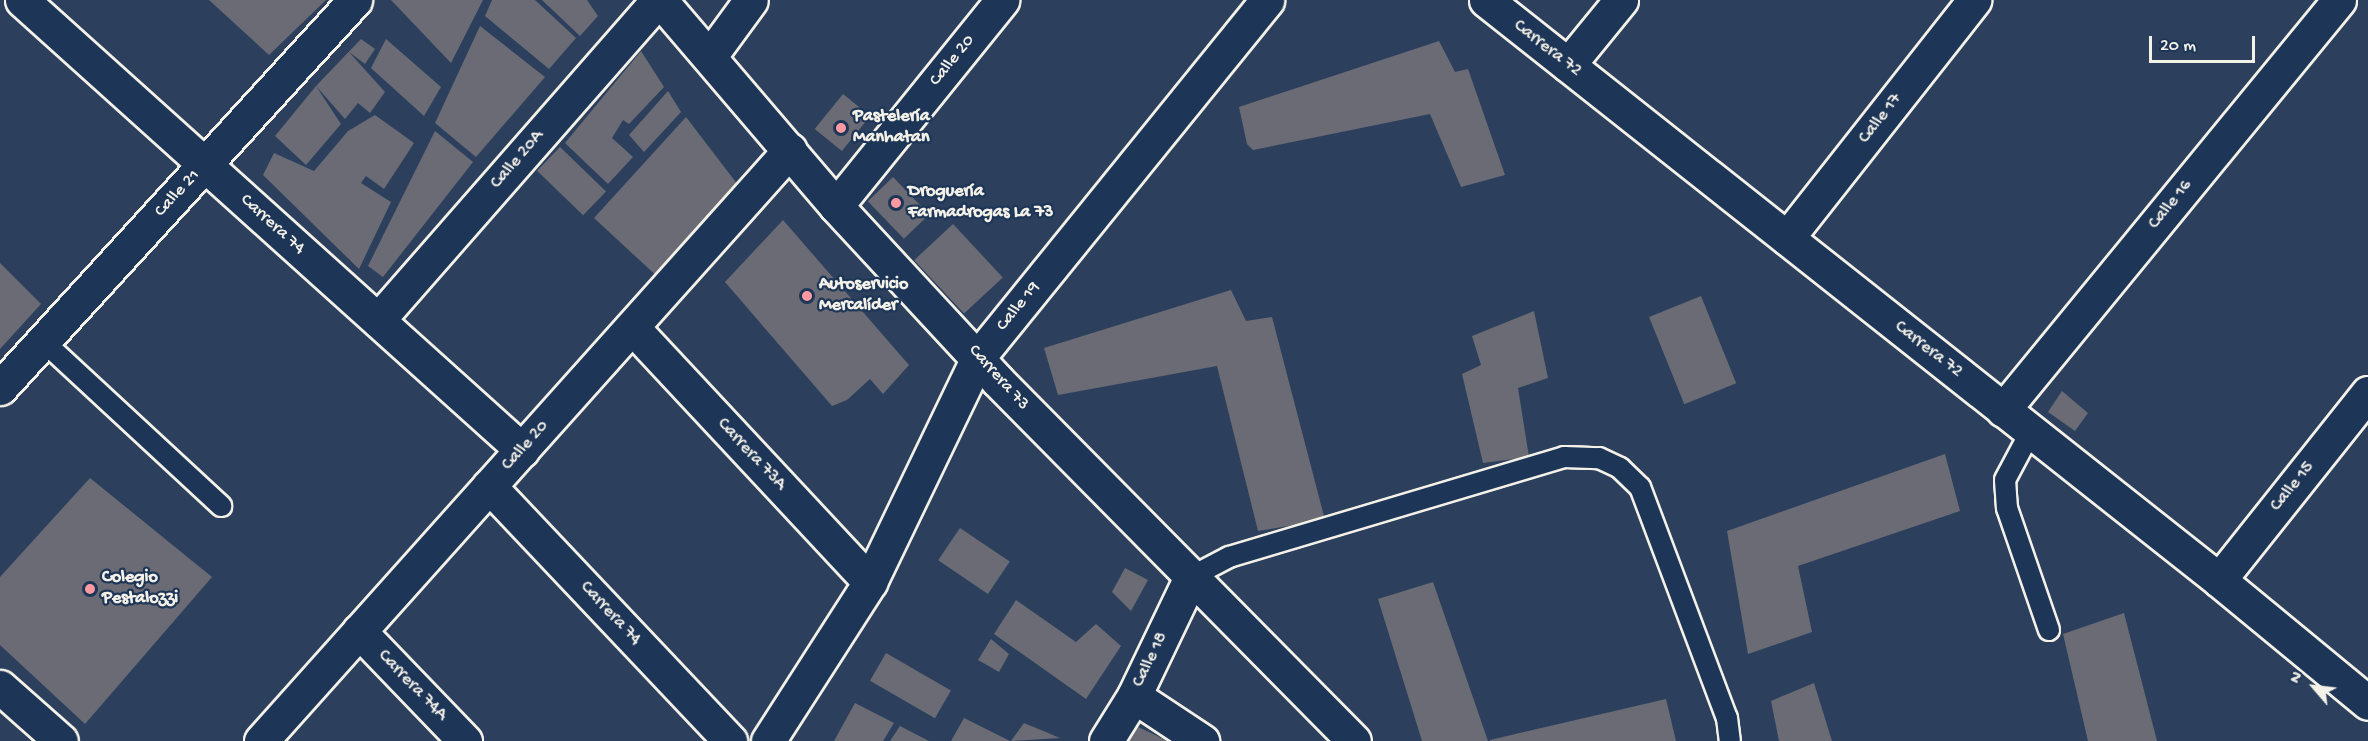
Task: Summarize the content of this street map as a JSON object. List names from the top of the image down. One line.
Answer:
{"streets":{"street":["Carrera 72","Calle 20","Calle 17","Calle 20A","Calle 21","Calle 16","Carrera 74","Calle 19","Carrera 73","Carrera 73A","Calle 15","Calle 18","Carrera 74A"]},"crossings":[["Carrera 72","Calle 17"],["Carrera 72","Calle 16"],["Carrera 72","Calle 15"],["Calle 20","Carrera 74"],["Calle 20","Carrera 73"],["Calle 20","Carrera 73A"],["Calle 20","Carrera 74A"],["Calle 20A","Carrera 74"],["Calle 20A","Carrera 73"],["Calle 21","Carrera 74"],["Calle 19","Carrera 73"],["Calle 19","Carrera 73A"],["Carrera 73","Calle 18"]],"places":["Pastelería Manhatan","Droguería Farmadrogas La 73","Autoservicio Mercalíder","Colegio Pestalozzi"],"scale_bar":"20 m","north":"top left"}
